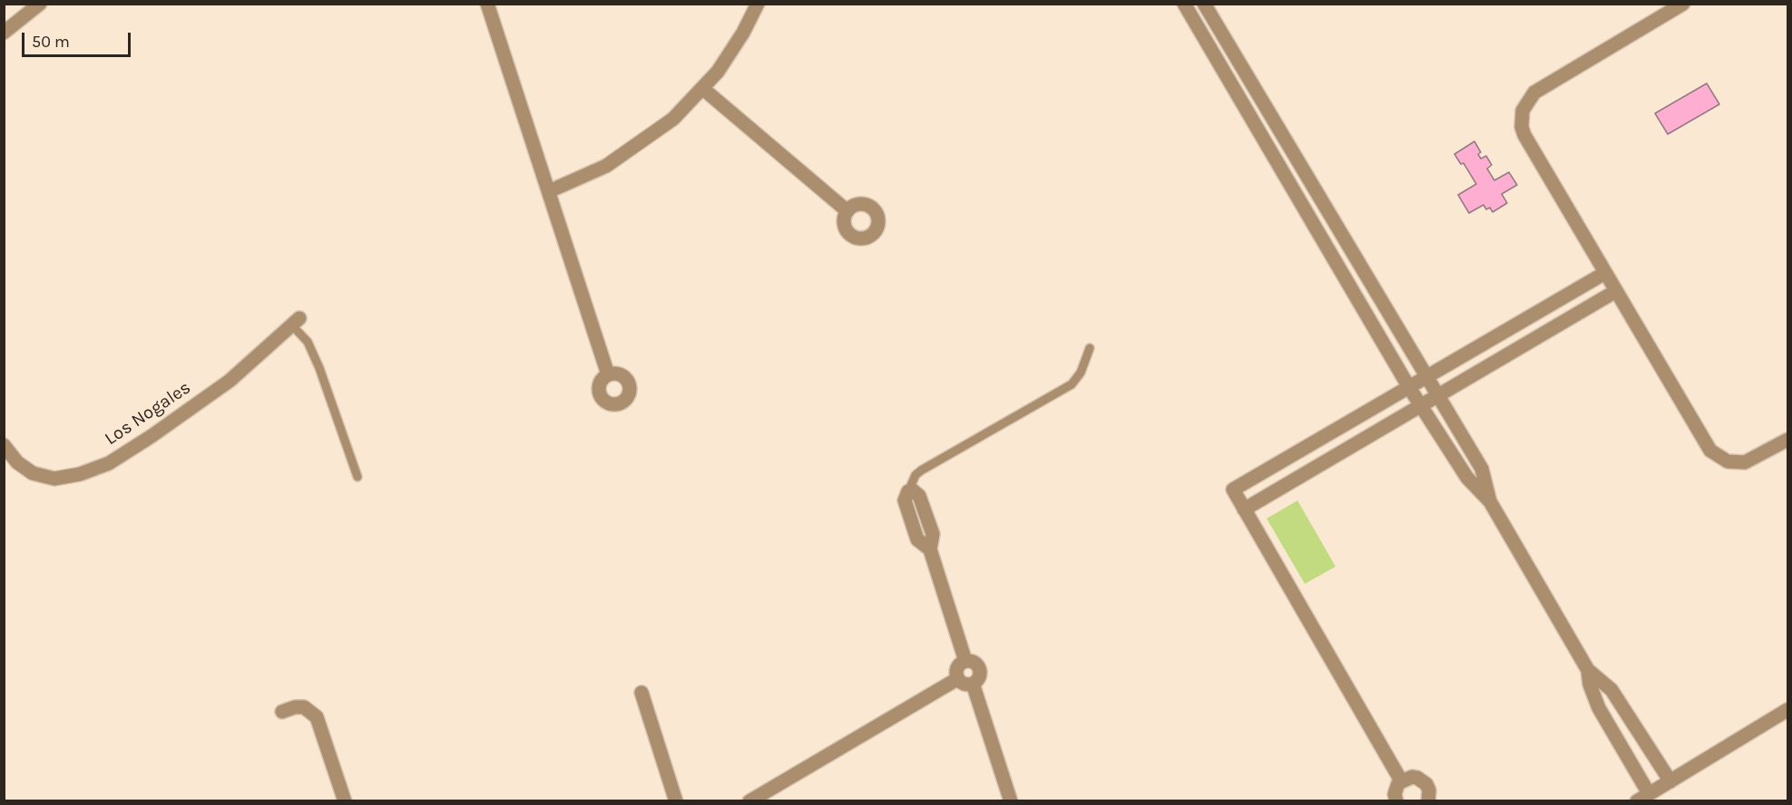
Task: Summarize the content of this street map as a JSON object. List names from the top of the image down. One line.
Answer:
{"streets":{"street":["Los Nogales"]},"scale_bar":"50 m"}
